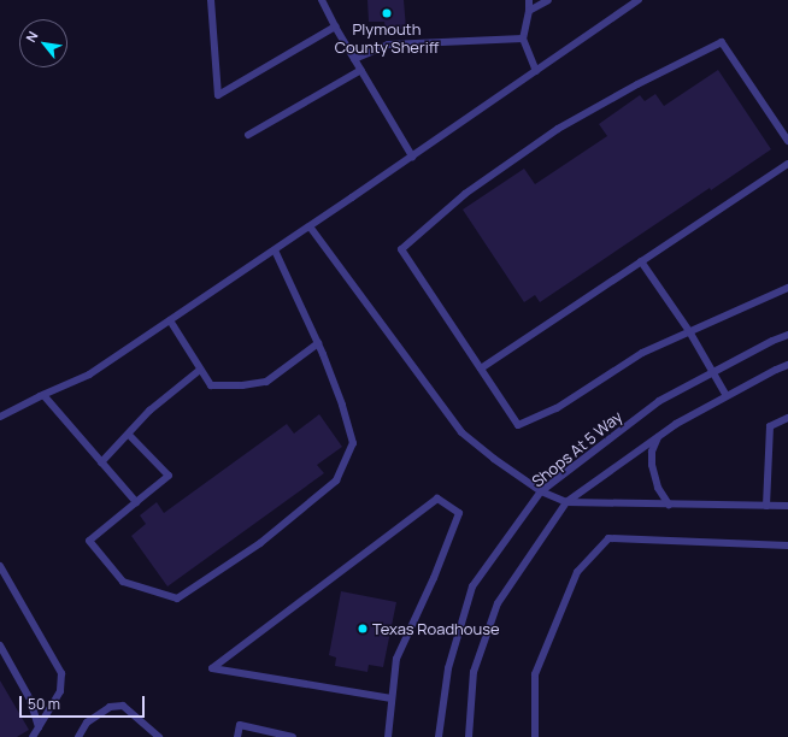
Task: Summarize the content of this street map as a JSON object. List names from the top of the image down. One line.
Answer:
{"streets":{"lane":["Shops At 5 Way"]},"places":["Plymouth County Sheriff","Texas Roadhouse"],"scale_bar":"50 m","north":"top left"}
